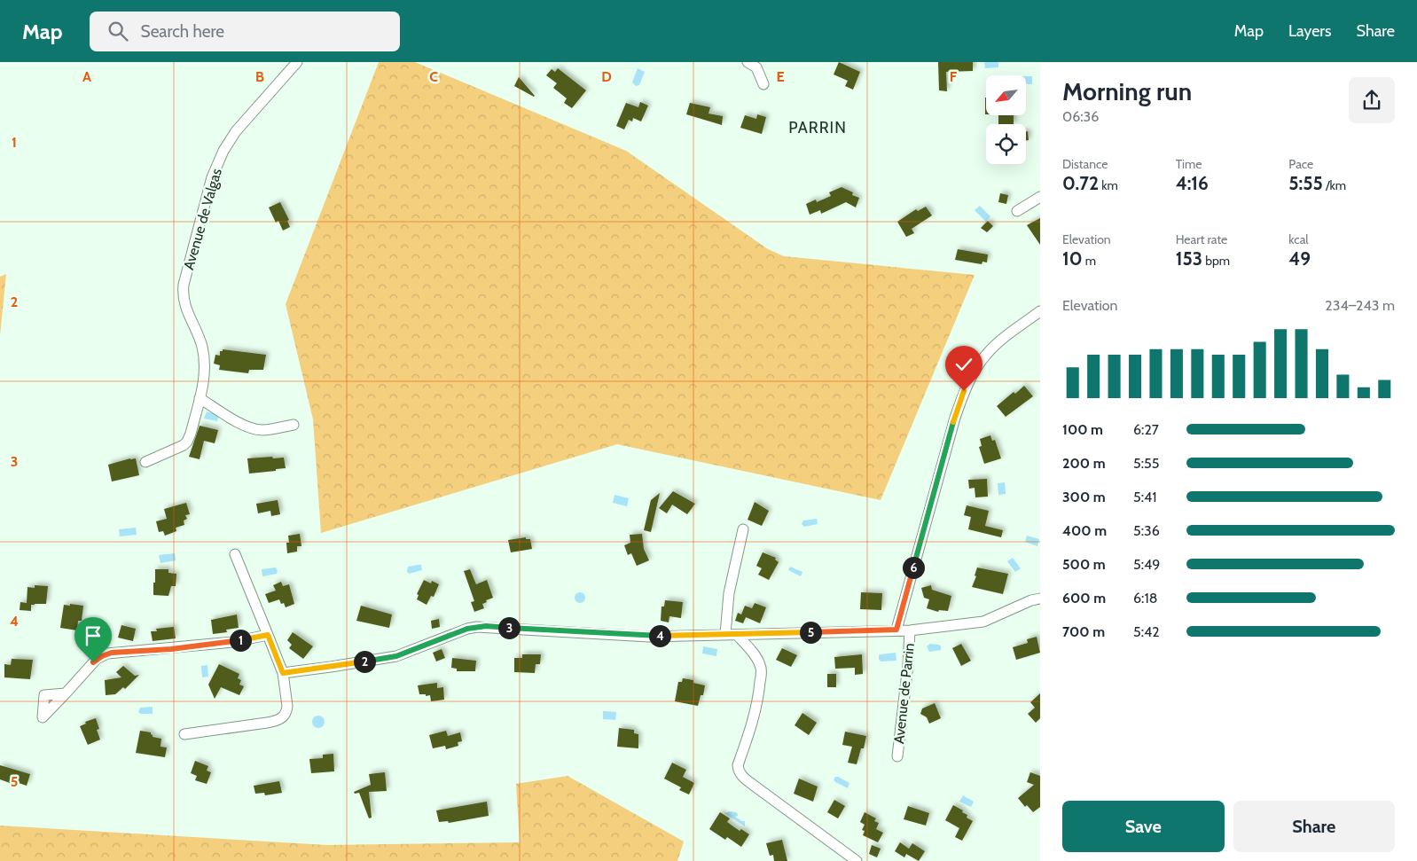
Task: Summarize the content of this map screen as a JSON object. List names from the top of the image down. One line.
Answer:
{"streets":{"street":["Avenue de Valgas","Avenue de Parrin"]},"districts":["PARRIN"],"north":"bottom left","page":{"header":"Map","search":"Search here","nav":["Map","Layers","Share"],"heading":["Morning run","06:36"],"stats":[["Distance","0.72 km"],["Time","4:16"],["Pace","5:55 /km"],["Elevation","10 m"],["Heart rate","153 bpm"],["kcal","49"]],"chart":["Elevation","234–243 m"],"list":[{"name":"100 m","note":"6:27"},{"name":"200 m","note":"5:55"},{"name":"300 m","note":"5:41"},{"name":"400 m","note":"5:36"},{"name":"500 m","note":"5:49"},{"name":"600 m","note":"6:18"},{"name":"700 m","note":"5:42"}],"pins":["6","3","5","4","1","2"],"buttons":["Save","Share"]},"grid":{"columns":["A","B","C","D","E","F"],"rows":["1","2","3","4","5"]}}
